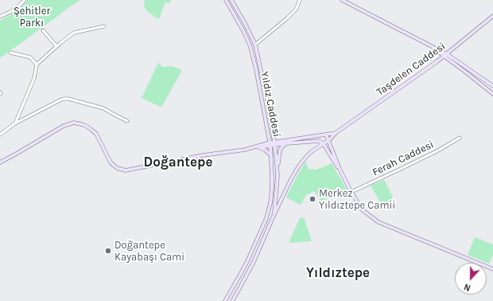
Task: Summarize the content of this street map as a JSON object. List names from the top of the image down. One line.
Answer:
{"streets":{"main road":["Taşdelen Caddesi","Yıldız Caddesi"],"street":["Ferah Caddesi"]},"districts":["Doğantepe","Yıldıztepe"],"parks":["Şehitler Parkı"],"places":["Merkez Yıldıztepe Camii","Doğantepe Kayabaşı Cami"],"north":"bottom"}
